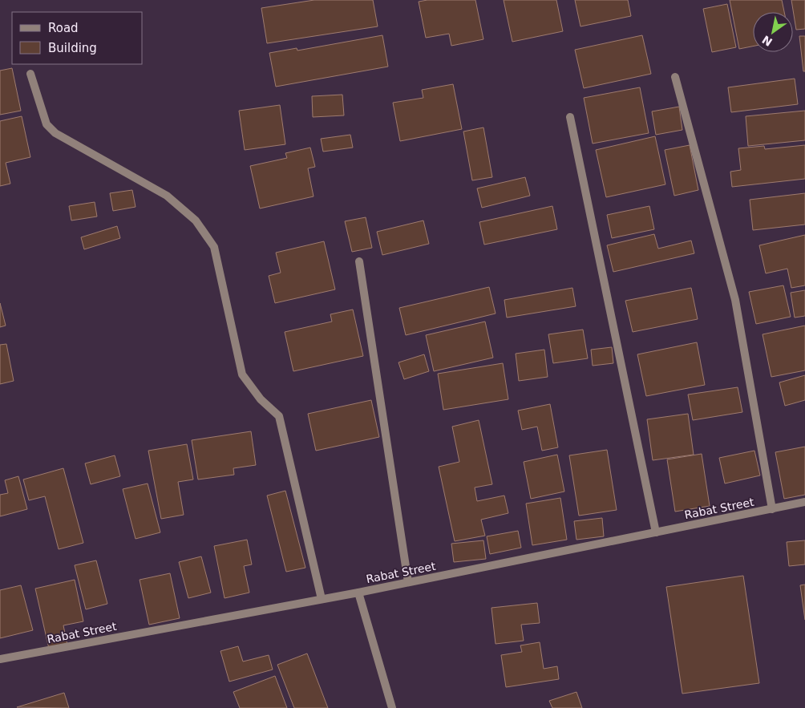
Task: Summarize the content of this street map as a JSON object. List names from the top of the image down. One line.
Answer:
{"streets":{"street":["Rabat Street"]},"legend":["Road","Building"],"north":"bottom left"}
